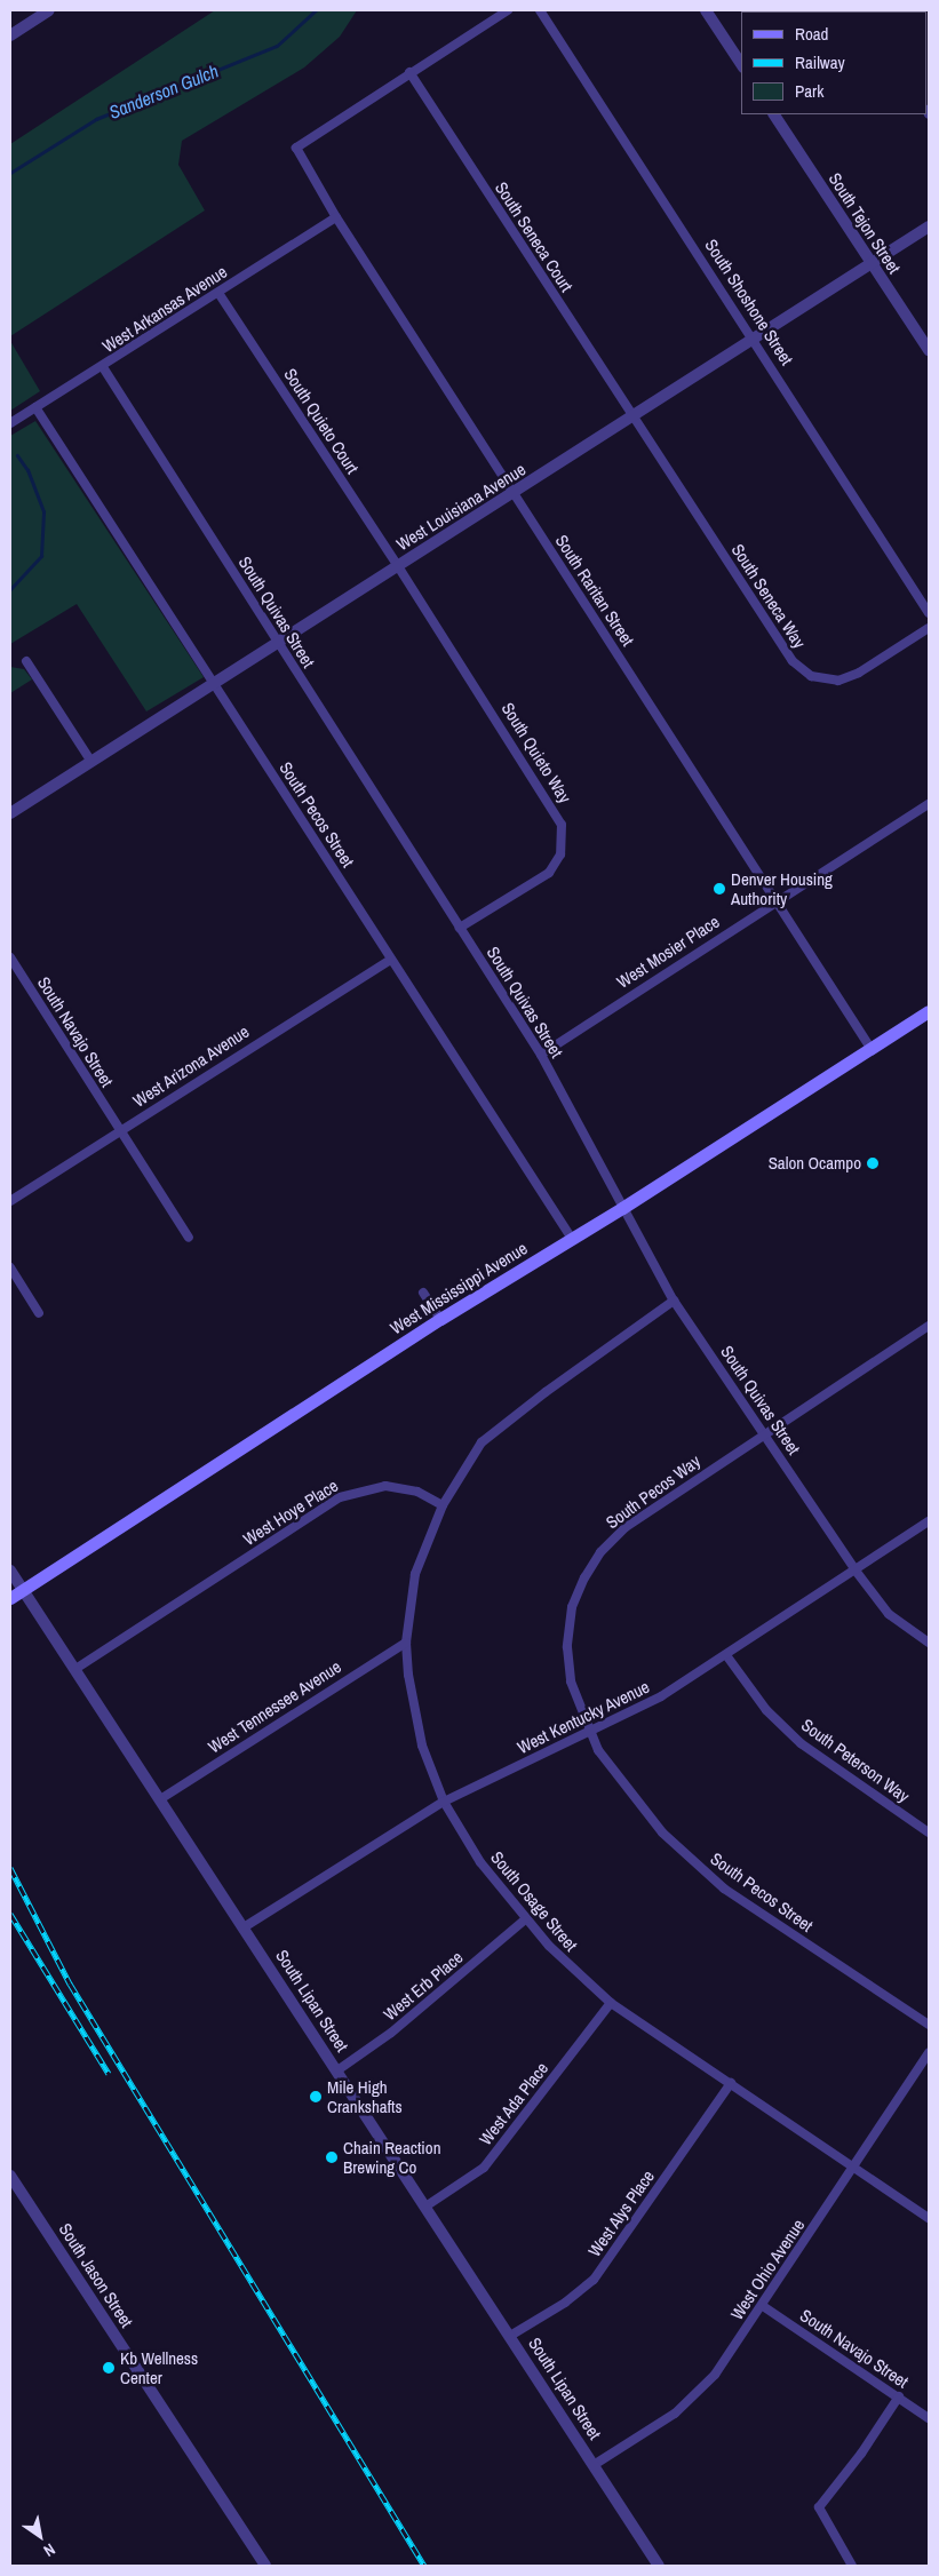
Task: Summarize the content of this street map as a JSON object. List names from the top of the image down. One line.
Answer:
{"streets":{"main road":["West Mississippi Avenue"],"street":["South Tejon Street","South Seneca Court","South Shoshone Street","West Arkansas Avenue","South Quieto Court","West Louisiana Avenue","South Raritan Street","South Seneca Way","South Quivas Street","South Quieto Way","South Pecos Street","West Mosier Place","South Navajo Street","West Arizona Avenue","South Pecos Way","West Hoye Place","West Tennessee Avenue","West Kentucky Avenue","South Peterson Way","South Osage Street","West Erb Place","South Lipan Street","West Ada Place","West Alys Place","West Ohio Avenue","South Jason Street"]},"crossings":[["South Tejon Street","West Louisiana Avenue"],["South Seneca Court","West Louisiana Avenue"],["South Seneca Court","South Raritan Street"],["South Seneca Court","South Seneca Way"],["South Shoshone Street","West Louisiana Avenue"],["West Arkansas Avenue","South Quieto Court"],["West Arkansas Avenue","South Raritan Street"],["West Arkansas Avenue","South Quivas Street"],["West Arkansas Avenue","South Pecos Street"],["South Quieto Court","West Louisiana Avenue"],["South Quieto Court","South Quieto Way"],["West Louisiana Avenue","South Raritan Street"],["West Louisiana Avenue","South Seneca Way"],["West Louisiana Avenue","South Quivas Street"],["West Louisiana Avenue","South Quieto Way"],["West Louisiana Avenue","South Pecos Street"],["South Raritan Street","West Mosier Place"],["South Raritan Street","West Mississippi Avenue"],["South Quivas Street","South Quieto Way"],["South Quivas Street","West Mosier Place"],["South Quivas Street","West Mississippi Avenue"],["South Quivas Street","South Pecos Way"],["South Quivas Street","West Kentucky Avenue"],["South Pecos Street","West Arizona Avenue"],["South Pecos Street","West Mississippi Avenue"],["South Pecos Street","South Pecos Way"],["South Pecos Street","West Kentucky Avenue"],["South Navajo Street","West Arizona Avenue"],["South Navajo Street","West Ohio Avenue"],["West Mississippi Avenue","South Lipan Street"],["West Hoye Place","South Osage Street"],["West Hoye Place","South Lipan Street"],["West Tennessee Avenue","South Osage Street"],["West Tennessee Avenue","South Lipan Street"],["West Kentucky Avenue","South Peterson Way"],["West Kentucky Avenue","South Osage Street"],["West Kentucky Avenue","South Lipan Street"],["South Osage Street","West Erb Place"],["South Osage Street","West Ada Place"],["South Osage Street","West Alys Place"],["South Osage Street","West Ohio Avenue"],["West Erb Place","South Lipan Street"],["South Lipan Street","West Ada Place"],["South Lipan Street","West Alys Place"],["South Lipan Street","West Ohio Avenue"]],"water":["Sanderson Gulch"],"places":["Denver Housing Authority","Salon Ocampo","Mile High Crankshafts","Chain Reaction Brewing Co","Kb Wellness Center"],"legend":["Road","Railway","Park"],"north":"bottom right"}
